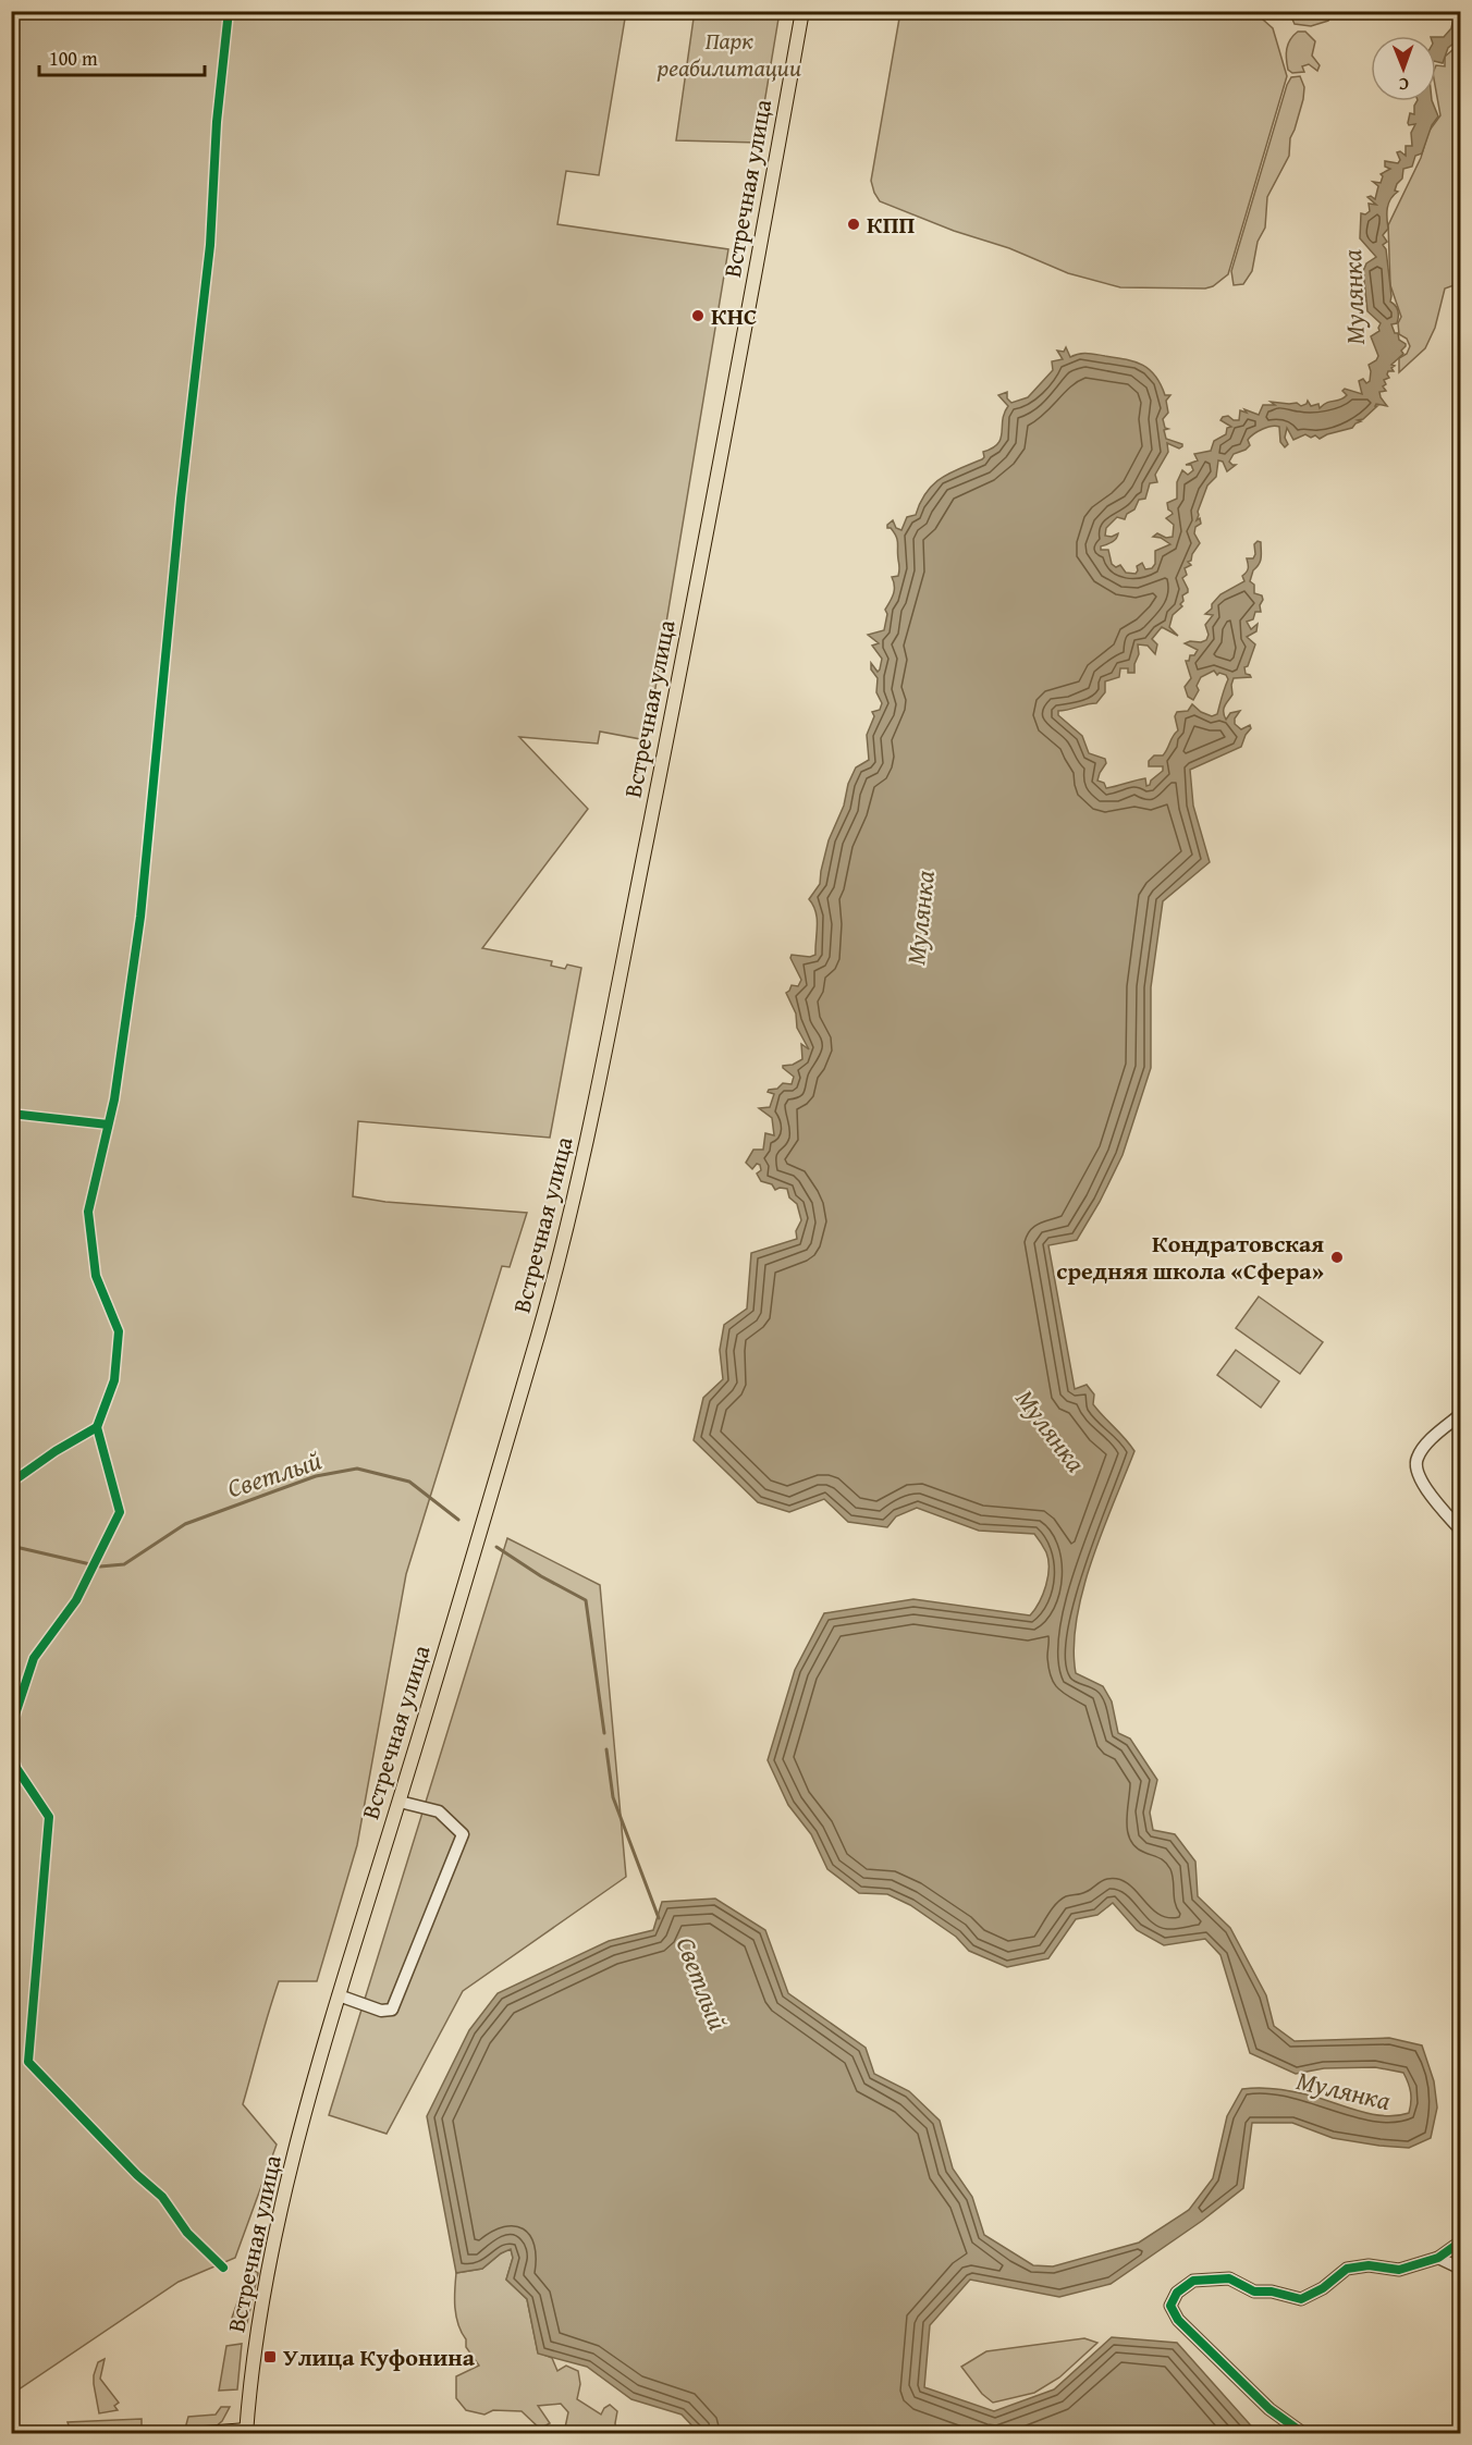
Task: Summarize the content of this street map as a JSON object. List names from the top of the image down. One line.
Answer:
{"streets":{"main road":["Встречная улица"]},"water":["Мулянка","Светлый"],"parks":["Парк реабилитации"],"places":{"other":["КПП","КНС","Кондратовская средняя школа «Сфера»"],"transit":["Улица Куфонина"]},"scale_bar":"100 m","north":"bottom"}
